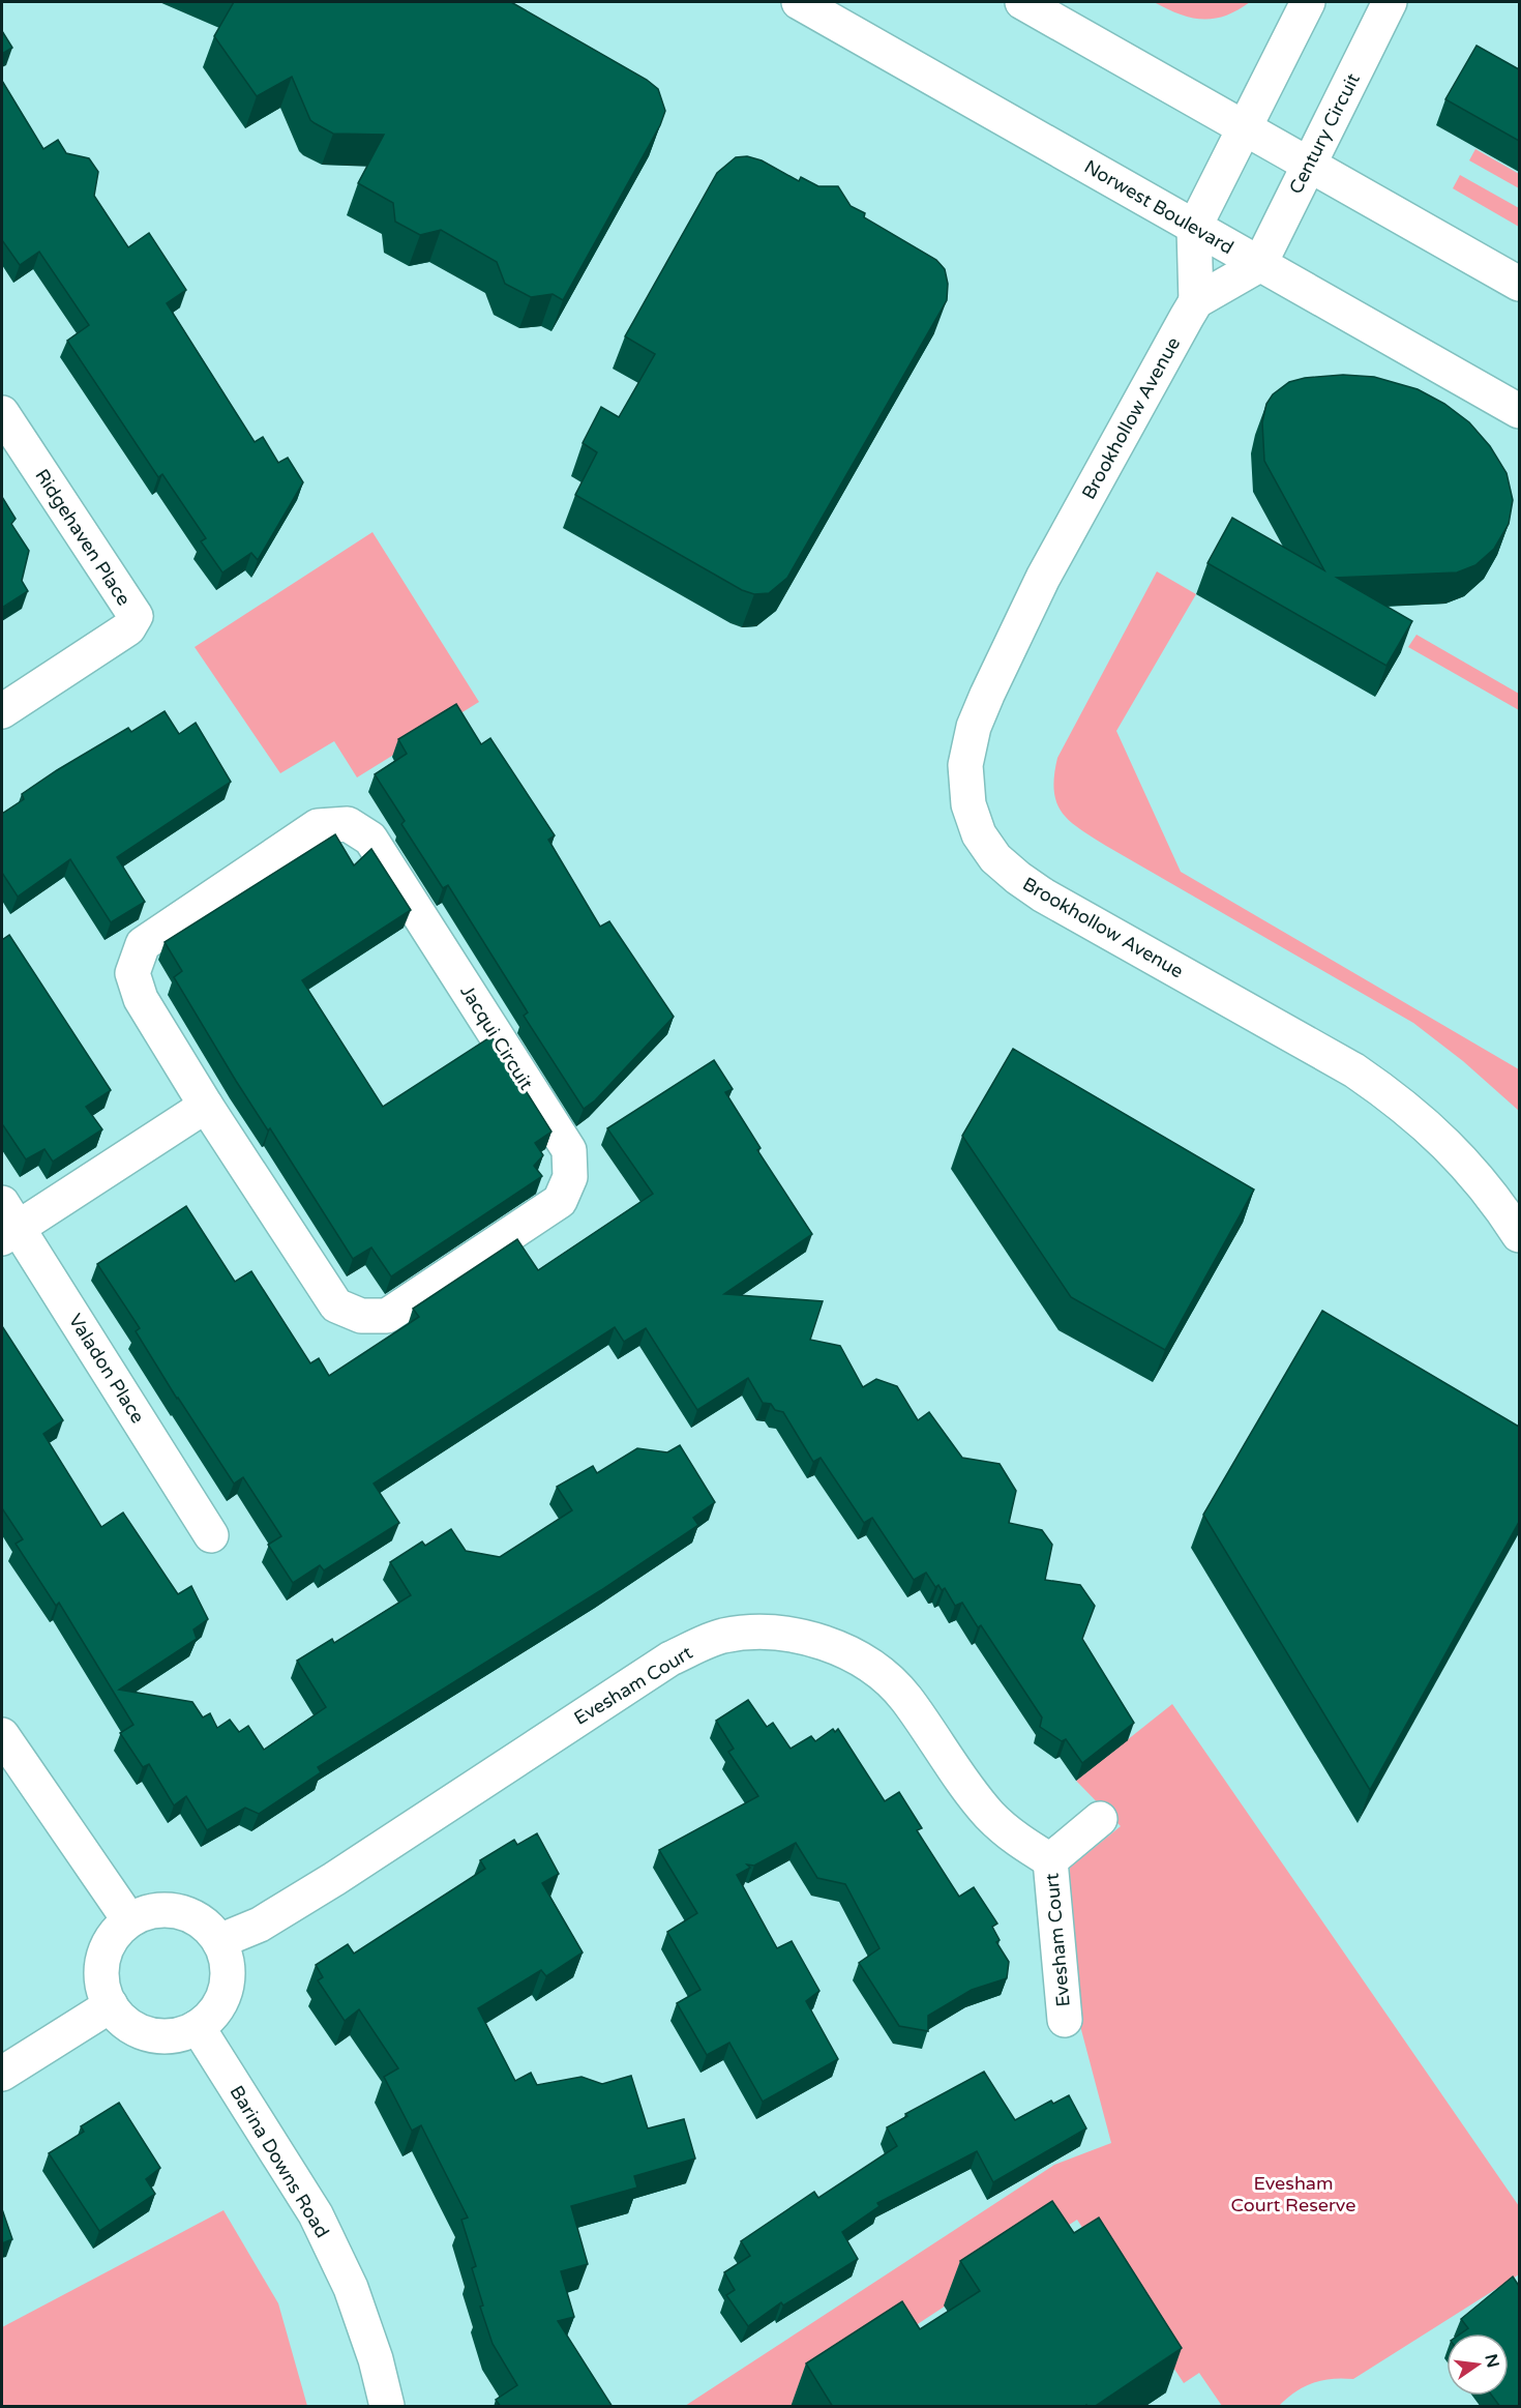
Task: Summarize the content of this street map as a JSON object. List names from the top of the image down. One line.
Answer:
{"streets":{"street":["Century Circuit","Norwest Boulevard","Brookhollow Avenue","Ridgehaven Place","Jacqui Circuit","Valadon Place","Evesham Court","Barina Downs Road"]},"crossings":[["Century Circuit","Norwest Boulevard"],["Evesham Court","Barina Downs Road"]],"parks":["Evesham Court Reserve"],"north":"right"}
